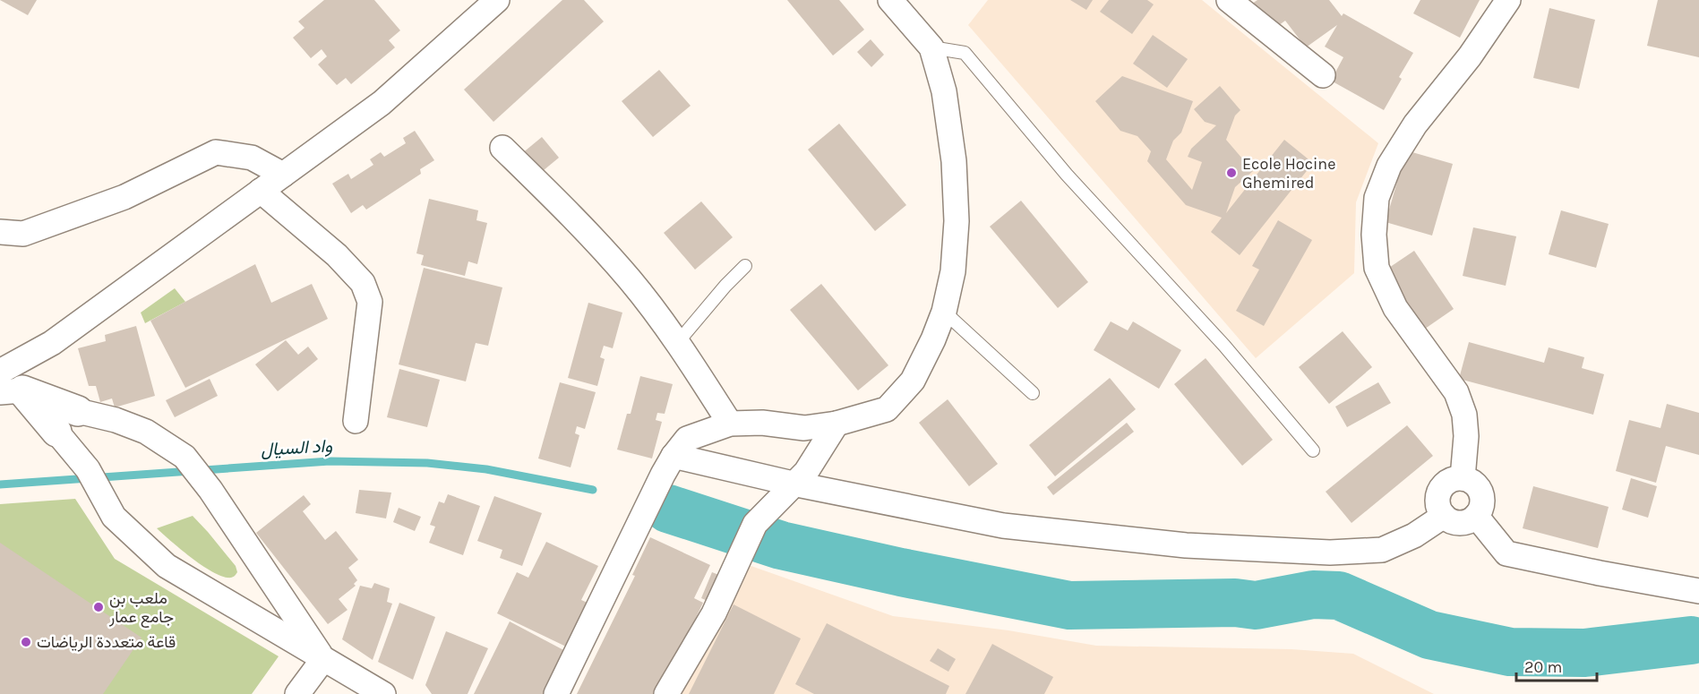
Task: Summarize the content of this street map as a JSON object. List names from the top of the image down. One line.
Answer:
{"water":["واد السيال"],"places":["Ecole Hocine Ghemired","ملعب بن جامع عمار","قاعة متعددة الرياضات"],"scale_bar":"20 m"}
